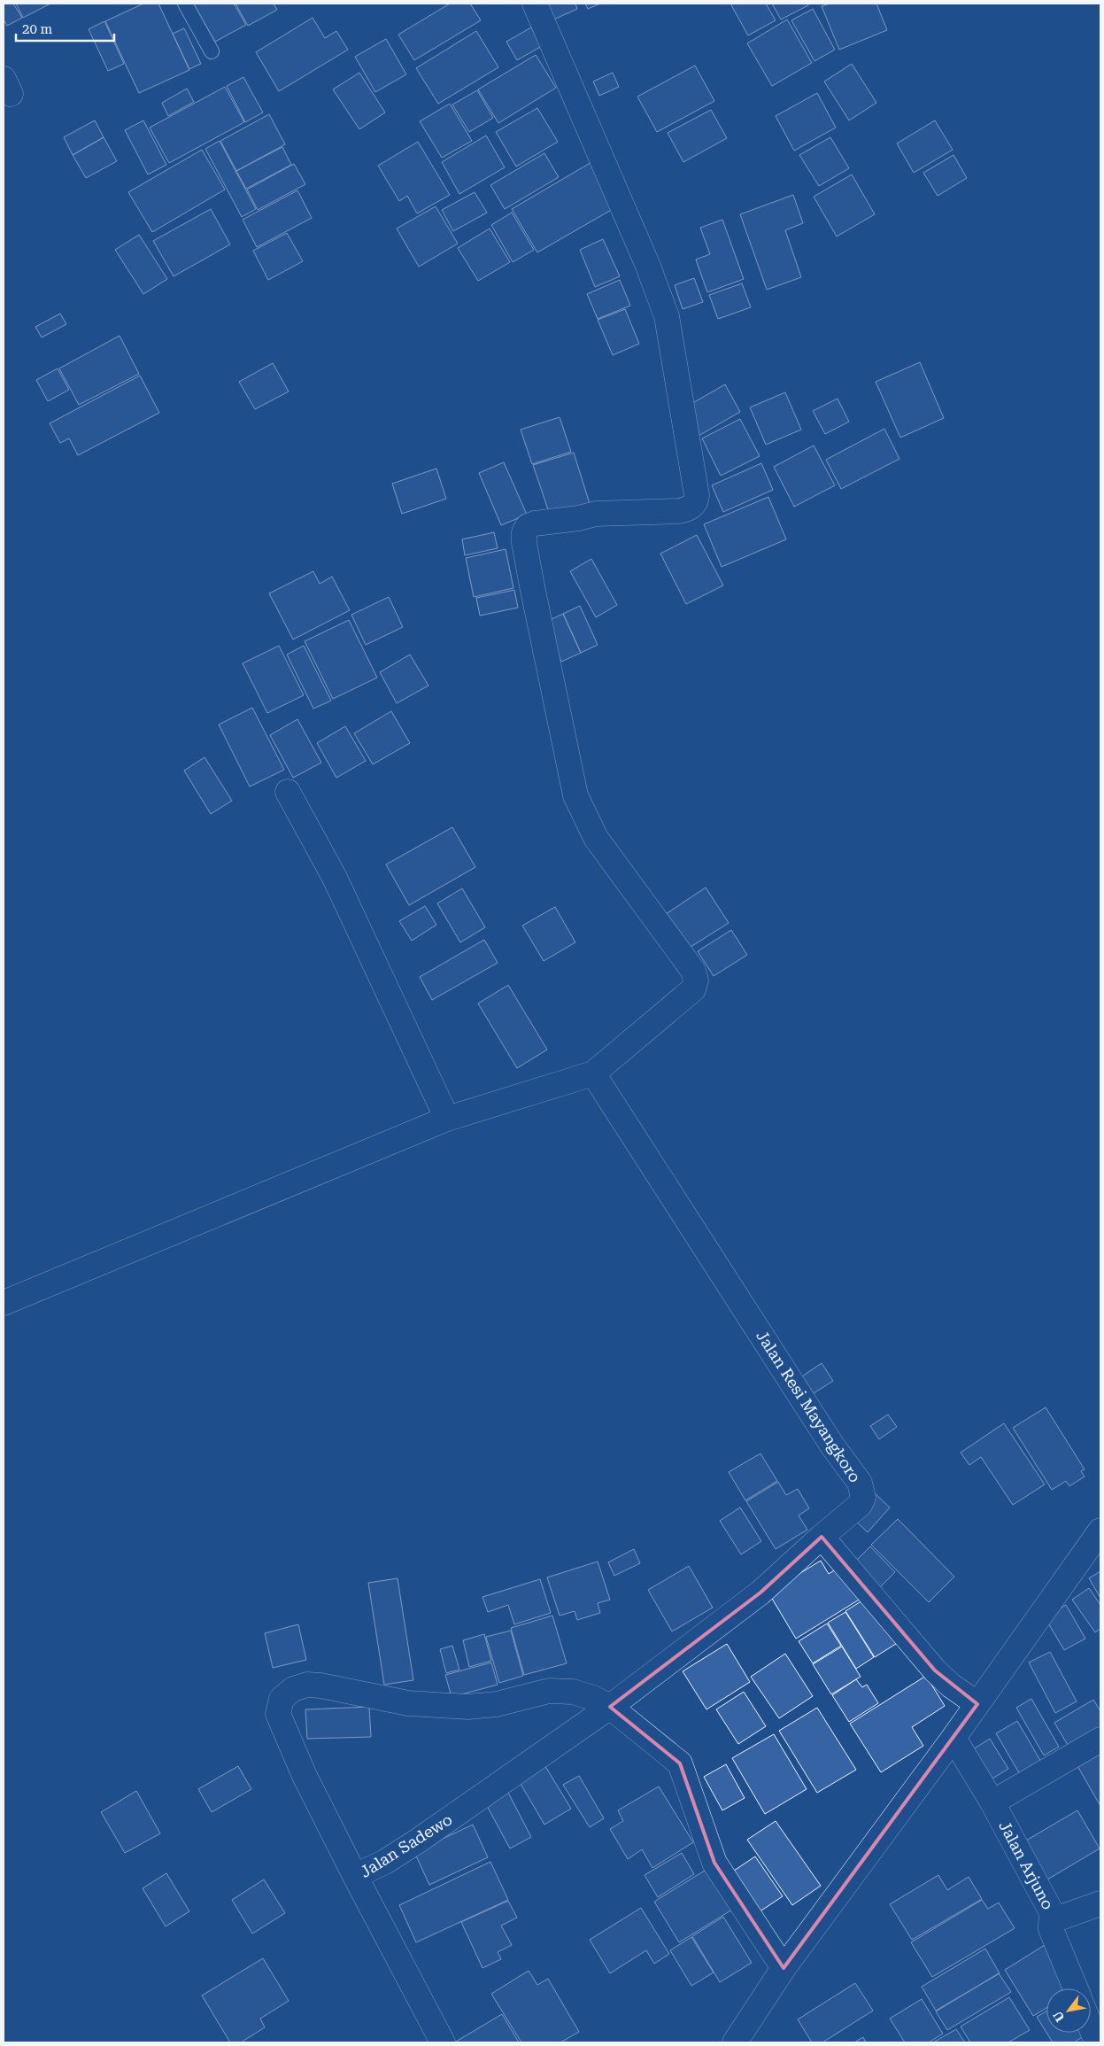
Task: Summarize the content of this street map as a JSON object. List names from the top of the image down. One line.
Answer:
{"streets":{"street":["Jalan Resi Mayangkoro","Jalan Sadewo","Jalan Arjuno"]},"crossings":[["Jalan Resi Mayangkoro","Jalan Sadewo"]],"scale_bar":"20 m","north":"bottom left"}
